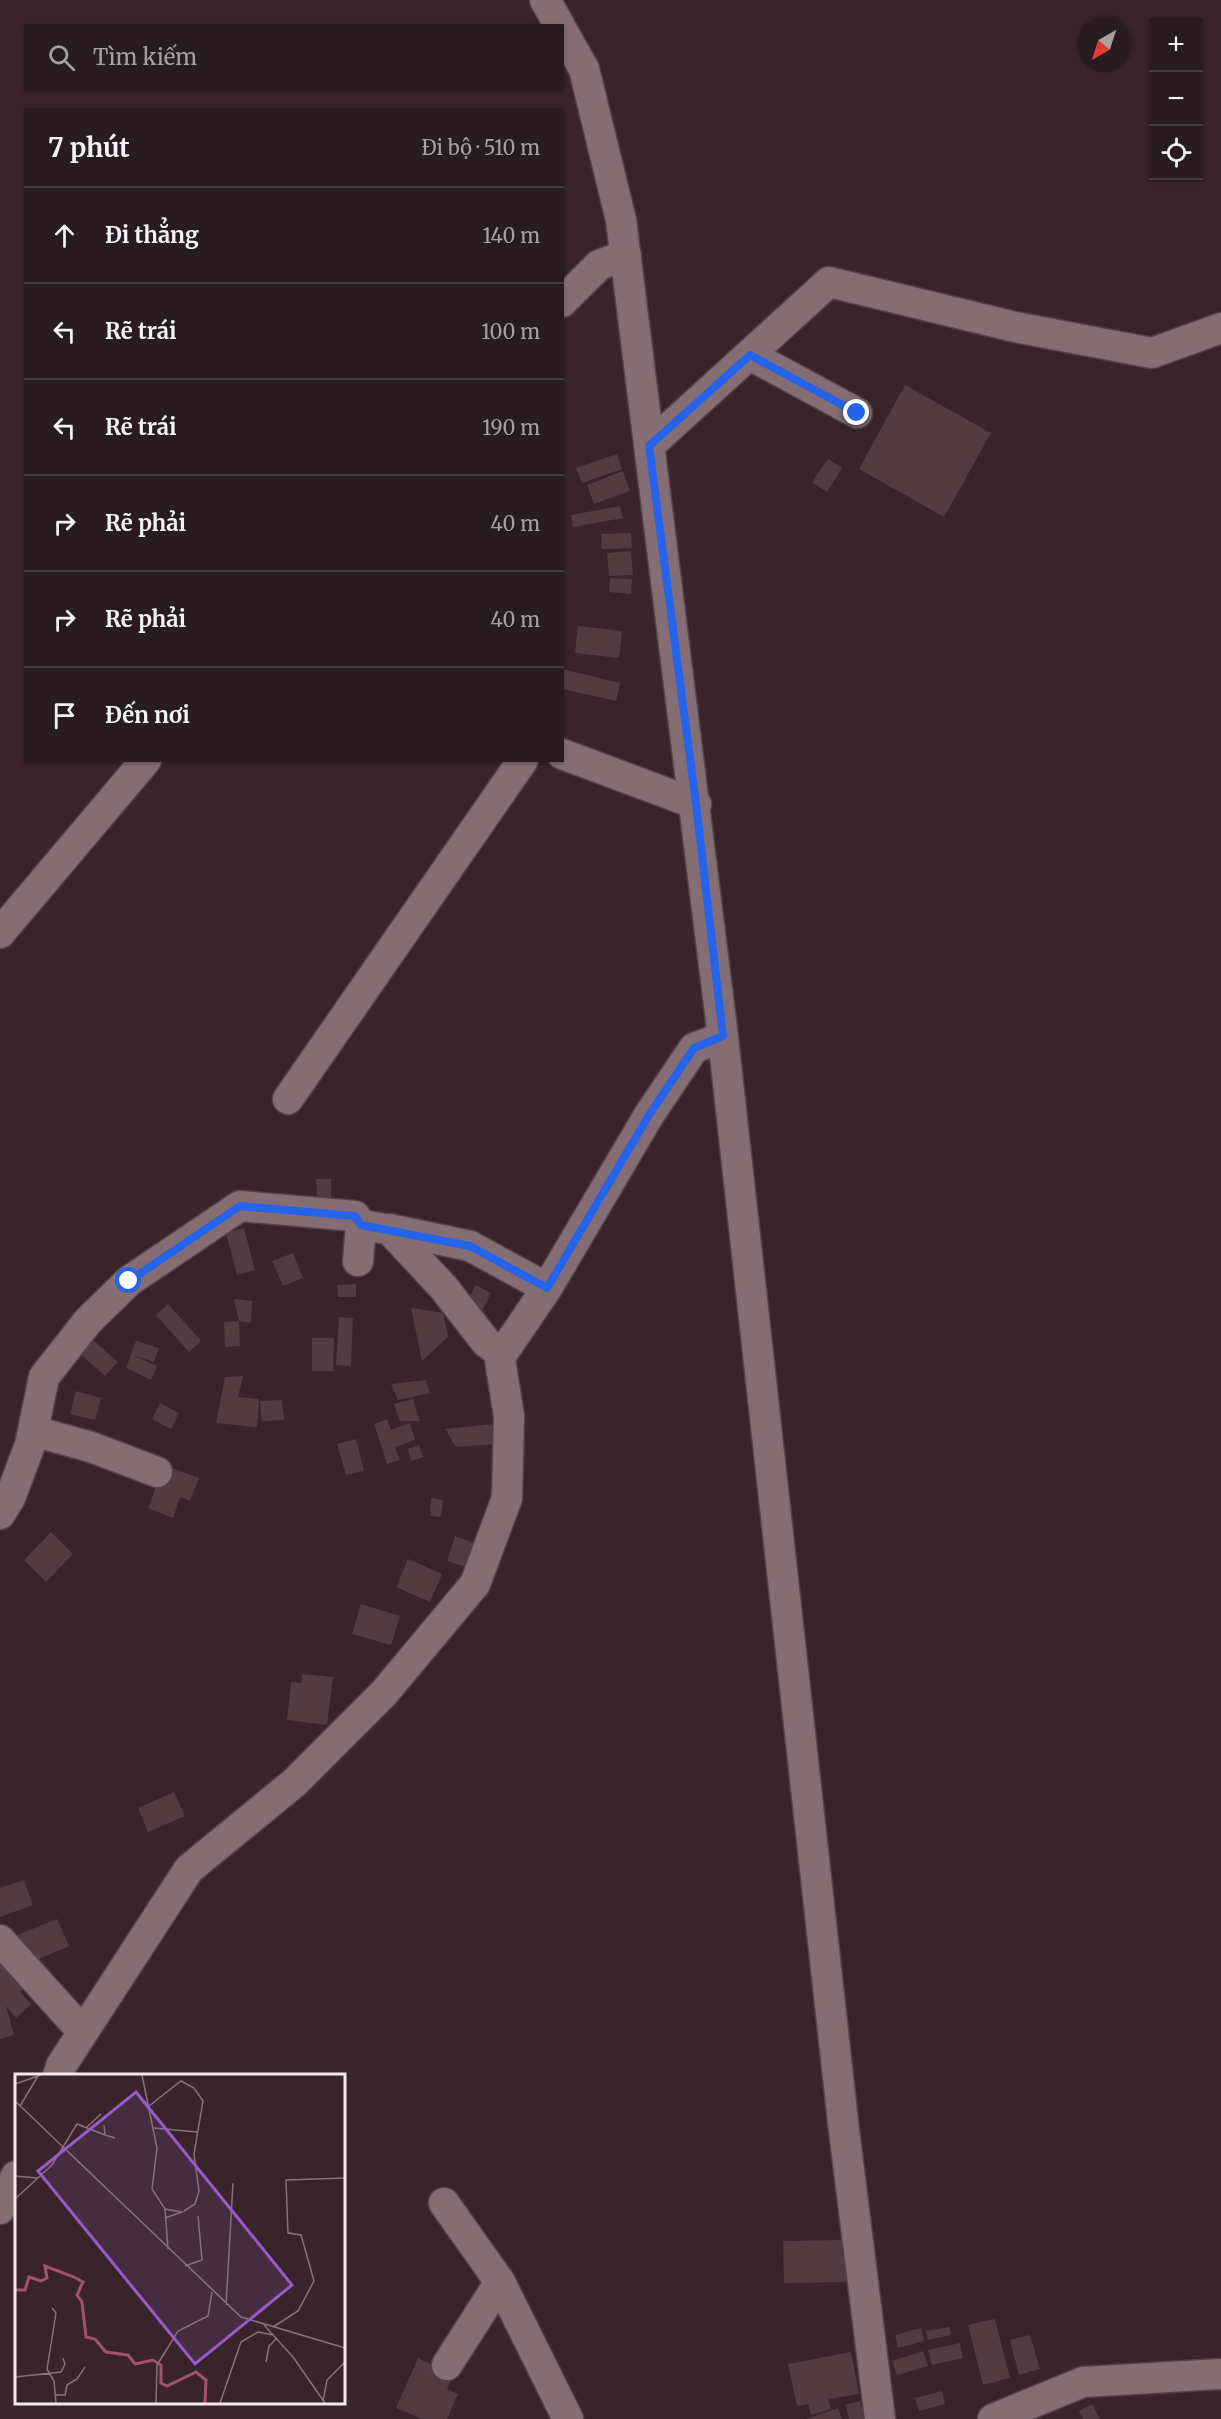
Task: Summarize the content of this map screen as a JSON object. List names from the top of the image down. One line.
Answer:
{"north":"bottom left","page":{"map_buttons":["+","−"],"search":"Tìm kiếm","heading":["7 phút","Đi bộ · 510 m"],"list":[["Đi thẳng","140 m"],["Rẽ trái","100 m"],["Rẽ trái","190 m"],["Rẽ phải","40 m"],["Rẽ phải","40 m"],"Đến nơi"]}}
